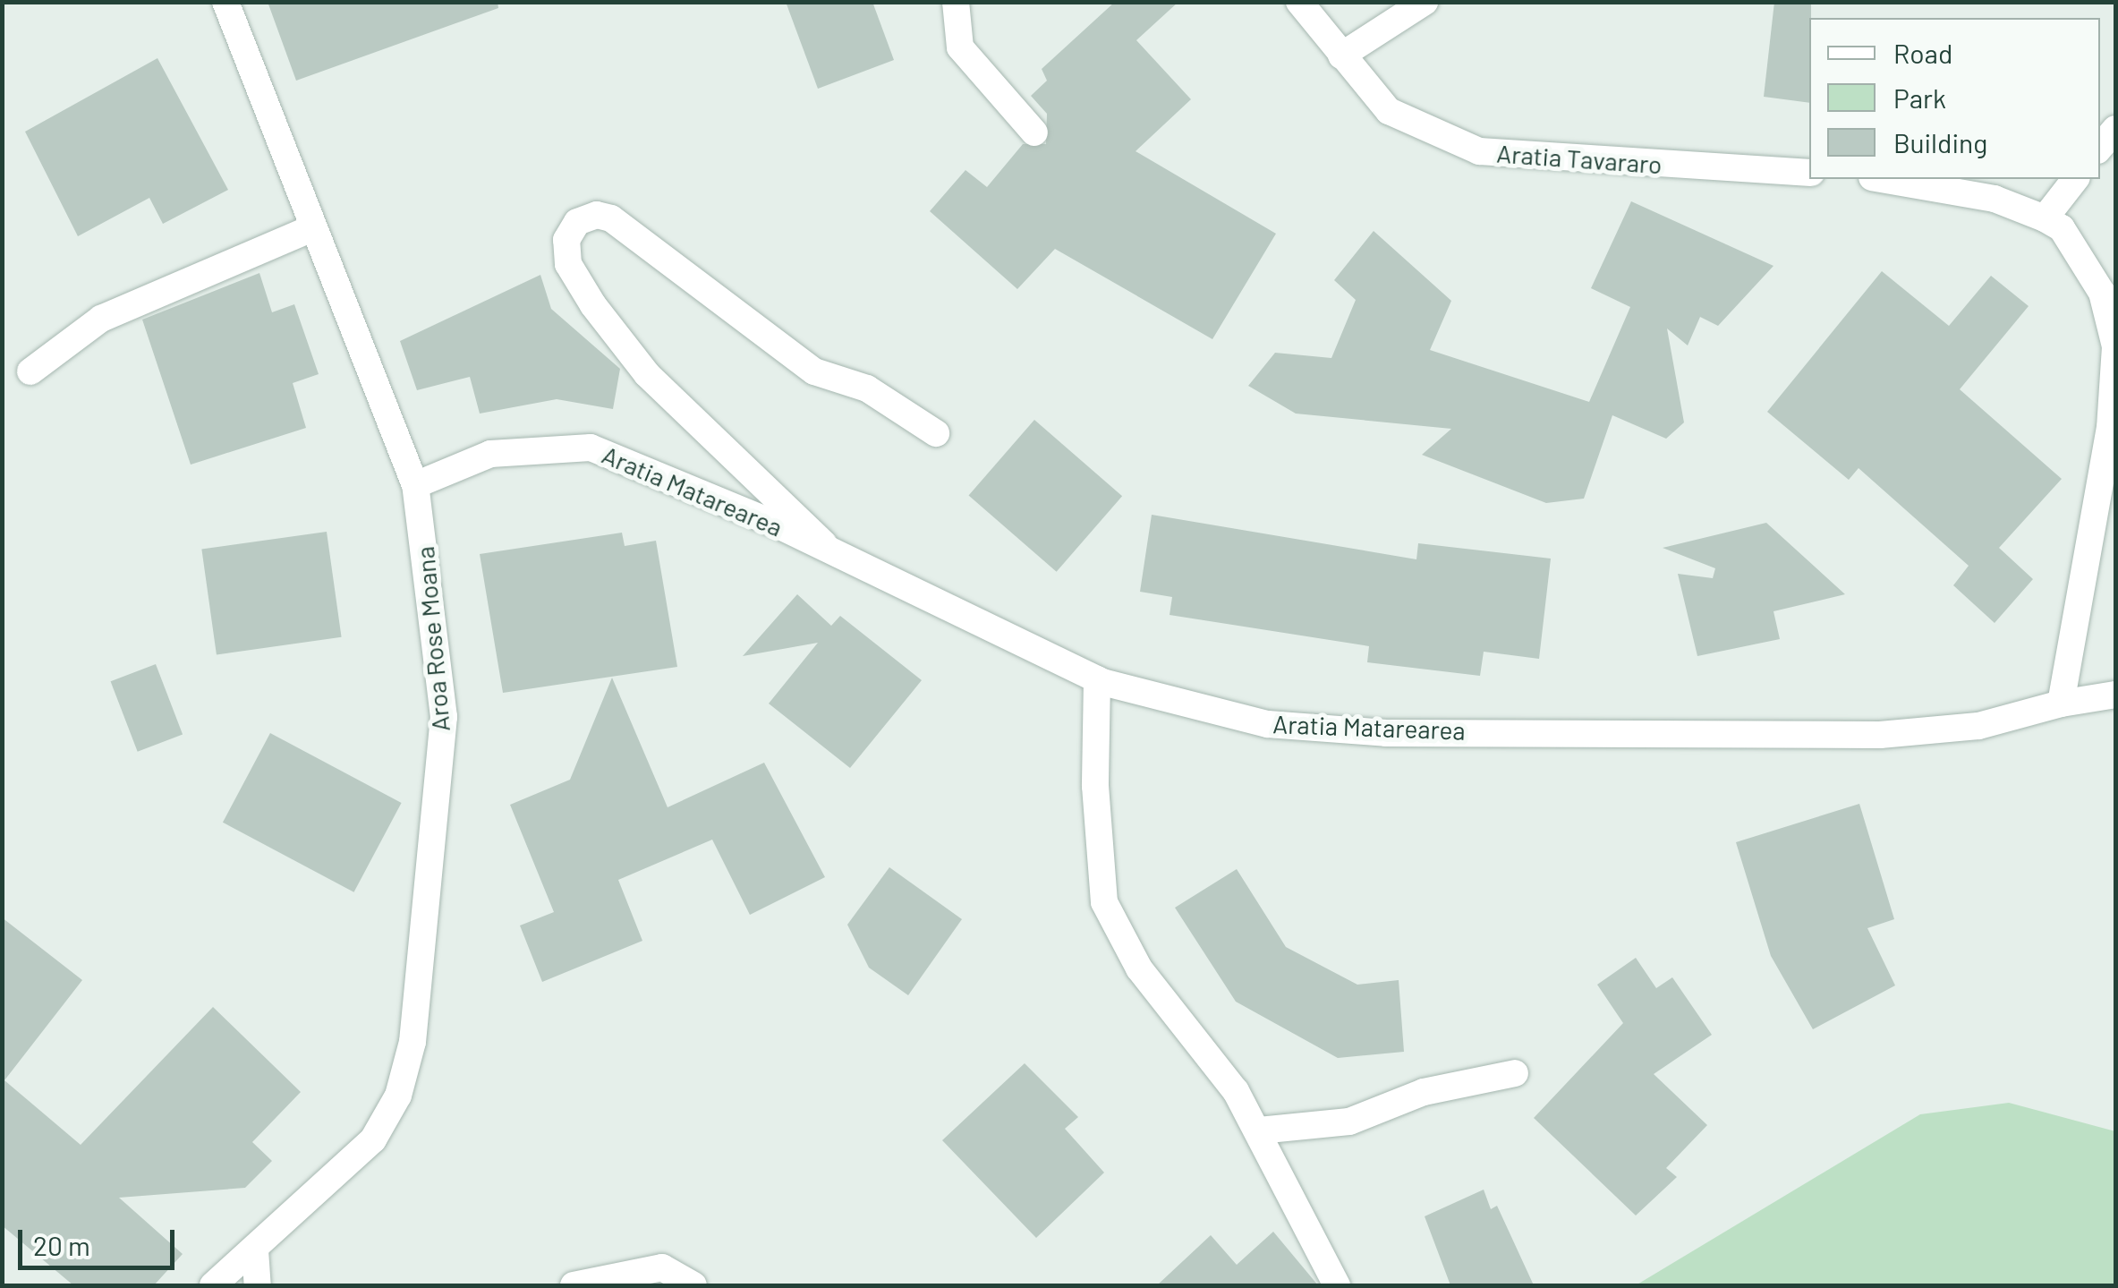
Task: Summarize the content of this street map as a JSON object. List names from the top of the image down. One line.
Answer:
{"streets":{"main road":["Aratia Tavararo","Aratia Matarearea","Aroa Rose Moana"]},"crossings":[["Aratia Matarearea","Aroa Rose Moana"]],"legend":["Road","Park","Building"],"scale_bar":"20 m"}
